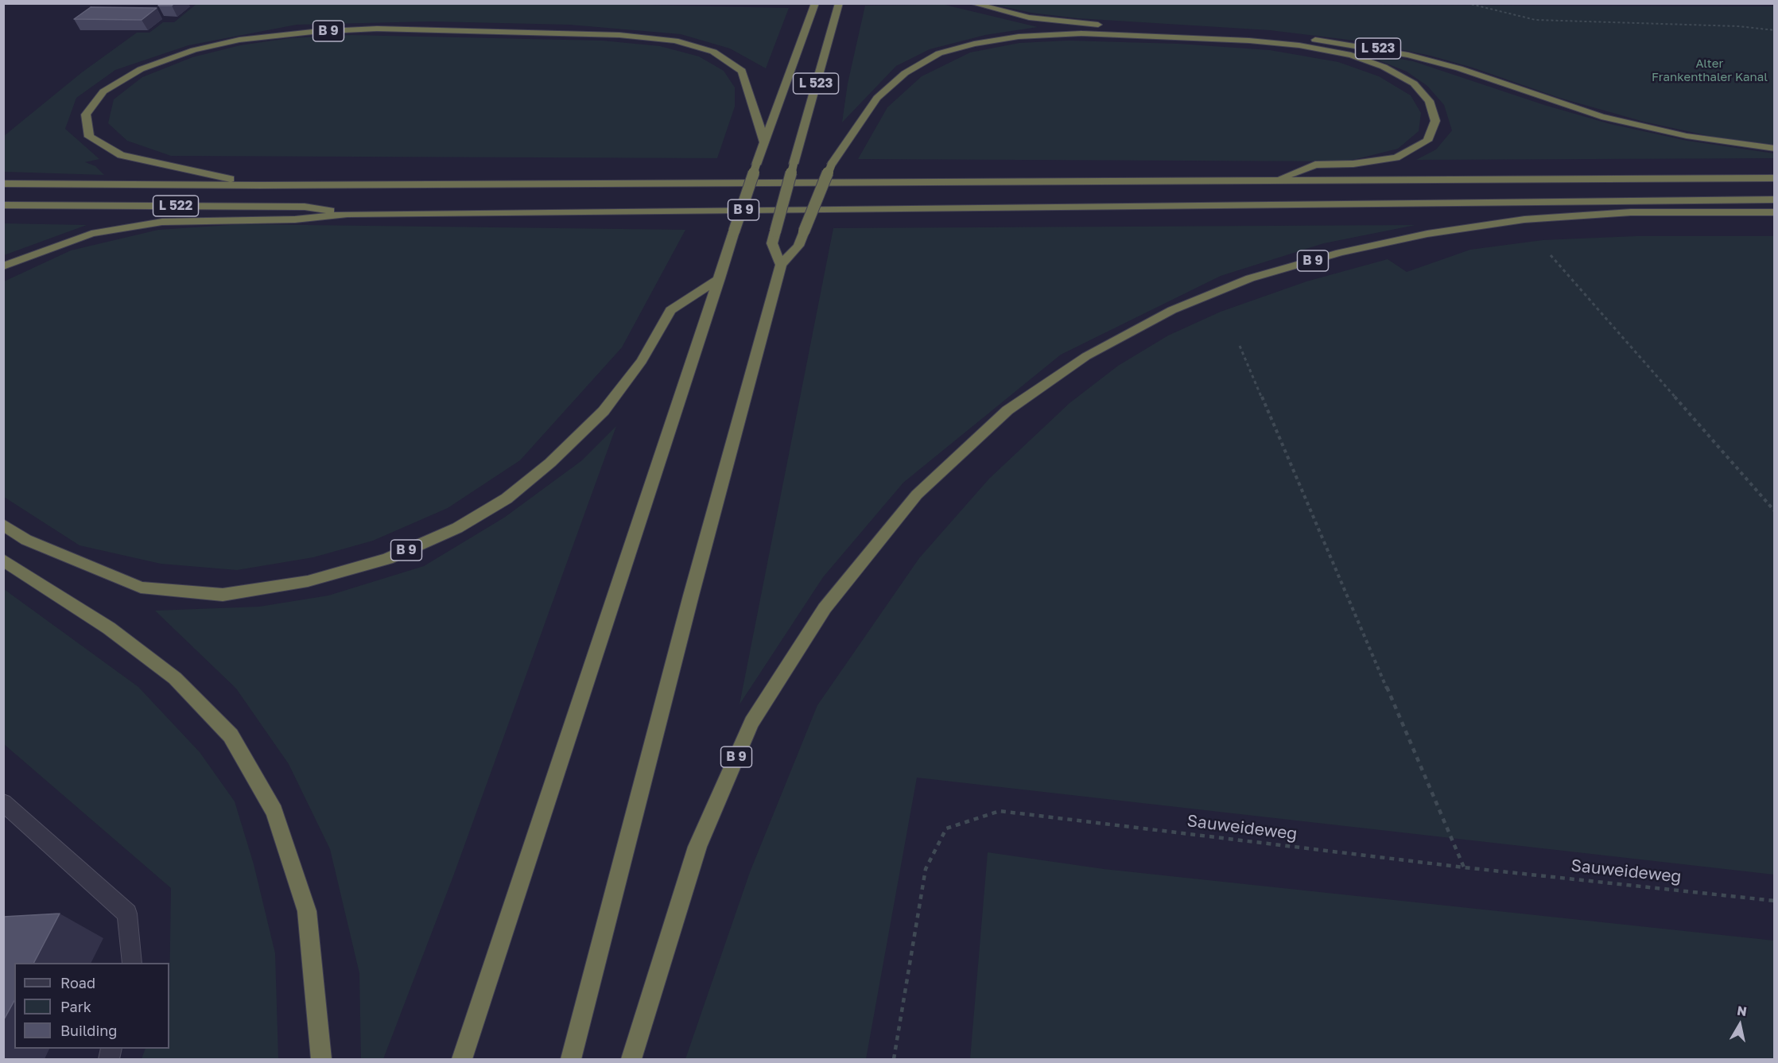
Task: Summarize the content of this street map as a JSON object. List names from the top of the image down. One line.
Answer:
{"streets":{"highway":["B 9","L 523","L 522"],"path":["Sauweideweg"]},"crossings":[["B 9","L 523"],["B 9","L 522"]],"parks":["Alter Frankenthaler Kanal"],"legend":["Road","Park","Building"],"north":"top"}
